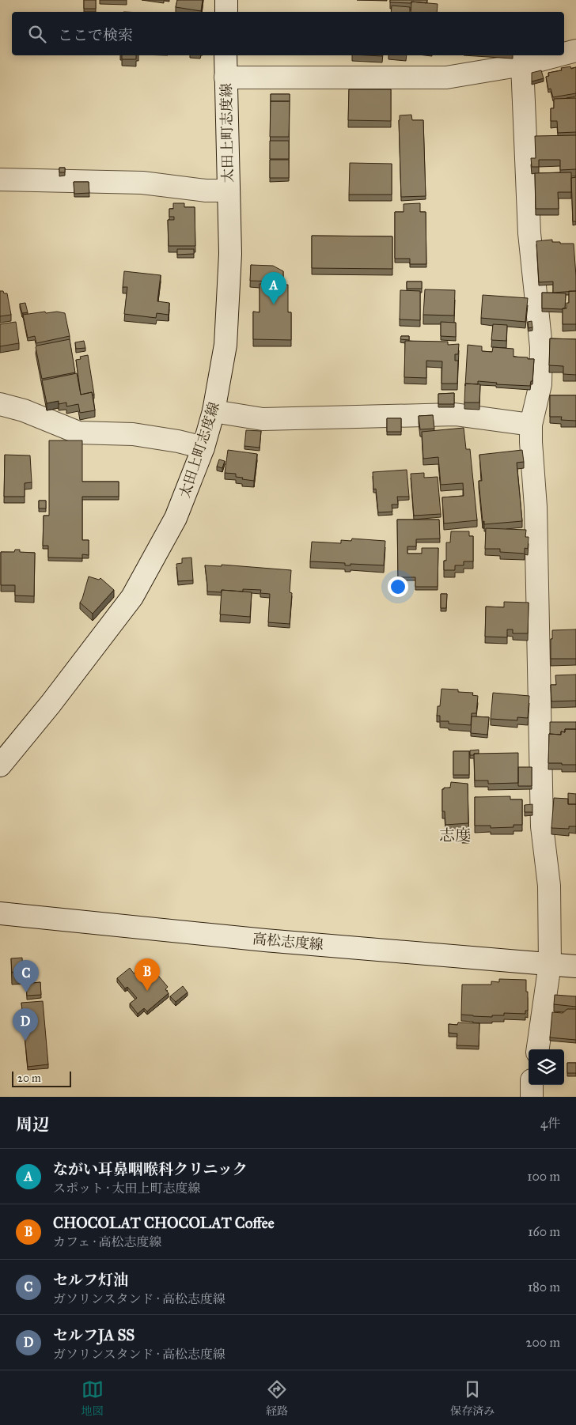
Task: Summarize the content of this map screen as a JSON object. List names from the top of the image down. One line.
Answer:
{"streets":{"street":["太田上町志度線","高松志度線"]},"districts":["志度"],"scale_bar":"20 m","page":{"search":"ここで検索","pins":["A","B","C","D"],"scale":"20 m","heading":["周辺","4件"],"list":[{"mark":"A","name":"ながい耳鼻咽喉科クリニック","note":"スポット · 太田上町志度線","value":"100 m"},{"mark":"B","name":"CHOCOLAT CHOCOLAT Coffee","note":"カフェ · 高松志度線","value":"160 m"},{"mark":"C","name":"セルフ灯油","note":"ガソリンスタンド · 高松志度線","value":"180 m"},{"mark":"D","name":"セルフJA SS","note":"ガソリンスタンド · 高松志度線","value":"200 m"}],"nav":["地図","経路","保存済み"]}}
